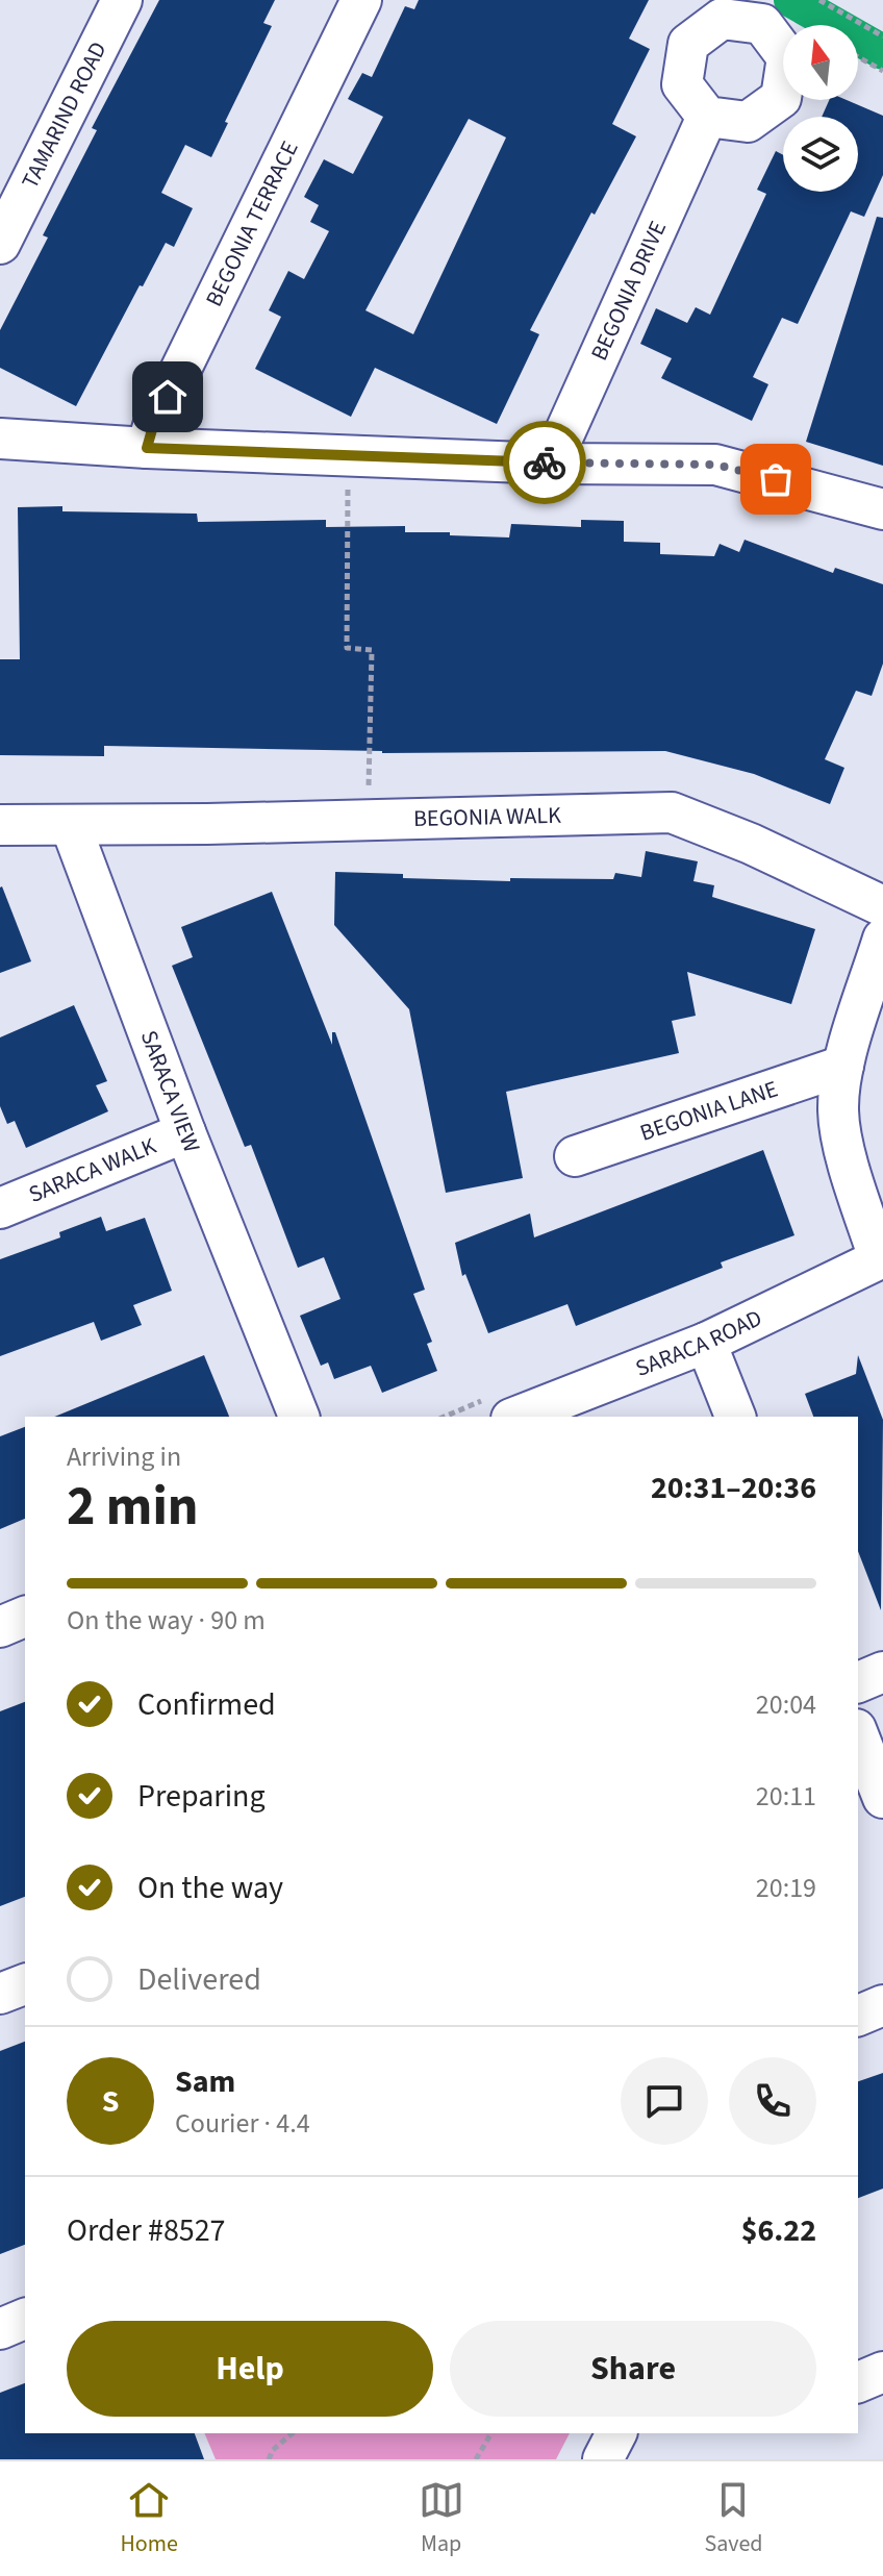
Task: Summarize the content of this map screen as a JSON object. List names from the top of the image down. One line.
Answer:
{"streets":{"street":["TAMARIND ROAD","BEGONIA TERRACE","BEGONIA DRIVE","BEGONIA WALK","SARACA VIEW","BEGONIA LANE","SARACA WALK","SARACA ROAD"]},"crossings":[["BEGONIA WALK","SARACA VIEW"],["SARACA VIEW","SARACA WALK"]],"north":"top","page":{"heading":["2 min","Arriving in","20:31–20:36"],"panel":["Sam","Courier · 4.4","Order #8527","$6.22"],"bar":"On the way · 90 m","list":[["Confirmed","20:04"],["Preparing","20:11"],["On the way","20:19"],"Delivered"],"round":"S","buttons":["Help","Share"],"tabs":["Home","Map","Saved"]}}
